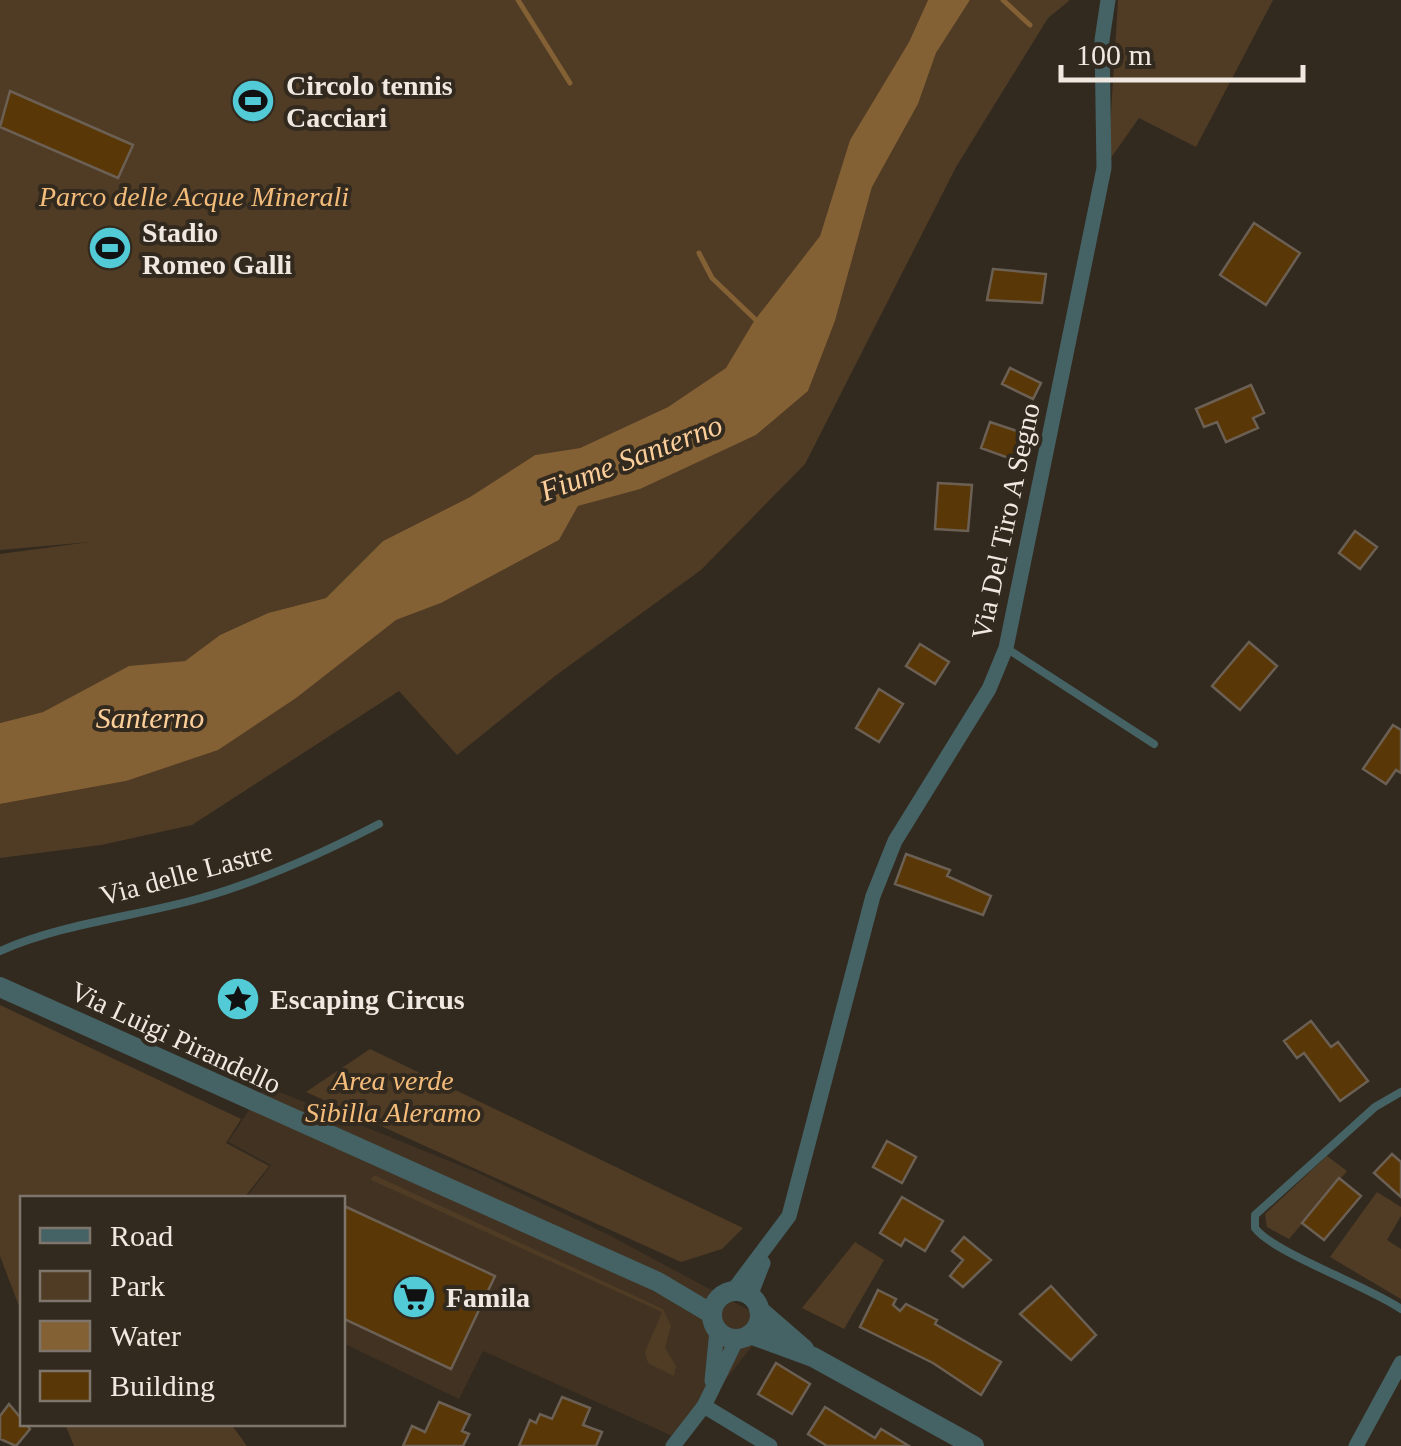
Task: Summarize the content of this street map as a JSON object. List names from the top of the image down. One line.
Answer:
{"streets":{"street":["Via Del Tiro A Segno","Via Luigi Pirandello"],"lane":["Via delle Lastre"]},"crossings":[["Via Del Tiro A Segno","Via Luigi Pirandello"]],"water":["Fiume Santerno","Santerno"],"parks":["Parco delle Acque Minerali","Area verde Sibilla Aleramo"],"places":{"sports":["Circolo tennis Cacciari","Stadio Romeo Galli"],"place":["Escaping Circus"],"supermarket":["Famila"]},"legend":["Road","Park","Water","Building"],"scale_bar":"100 m"}
